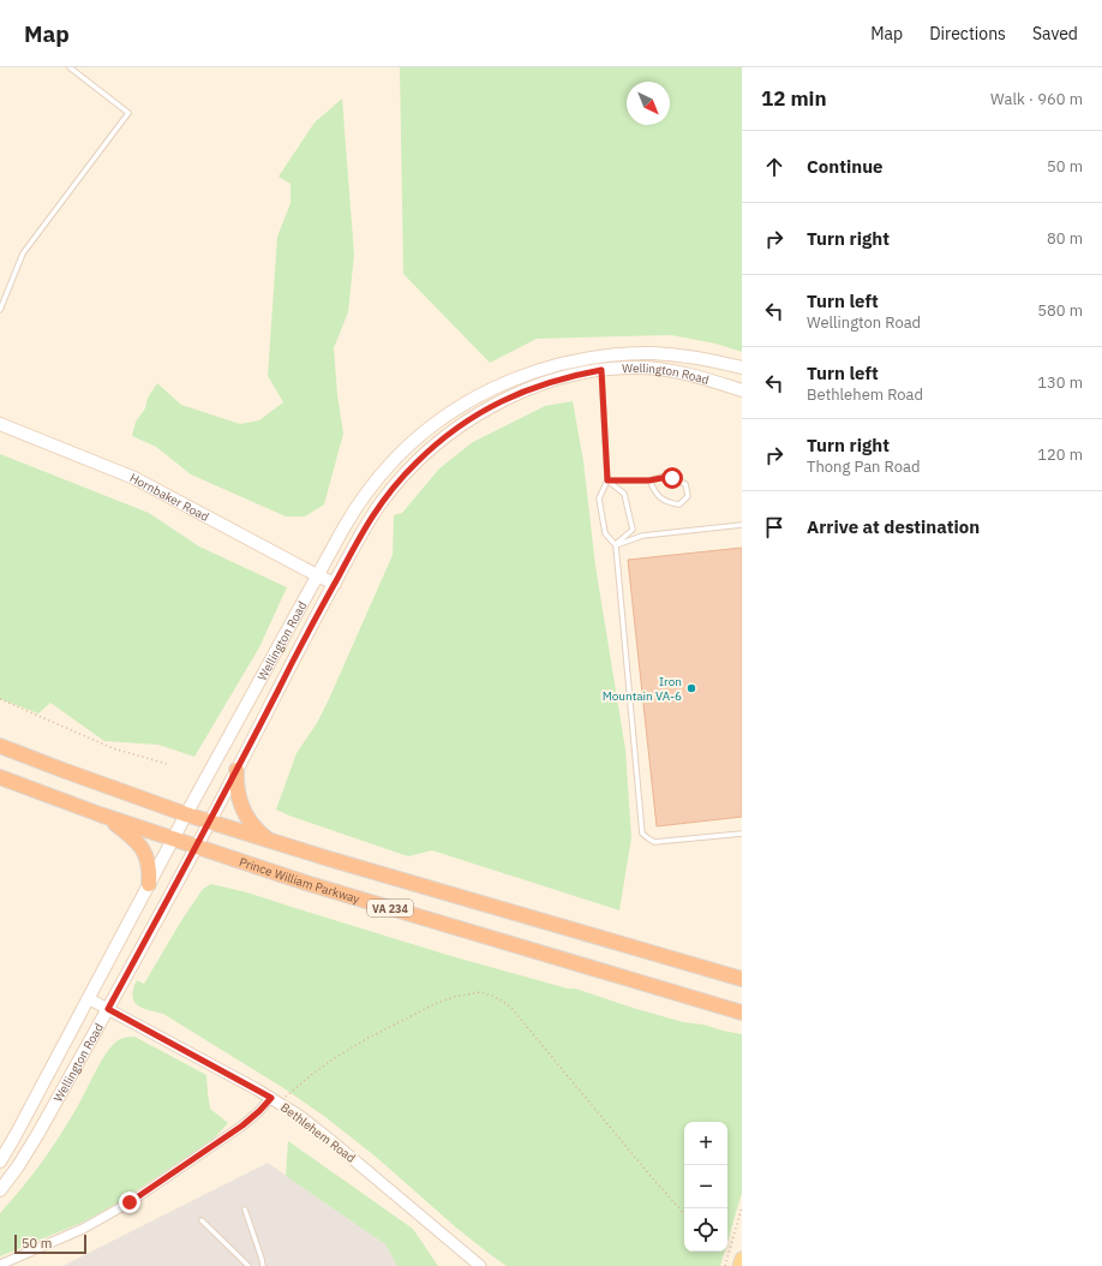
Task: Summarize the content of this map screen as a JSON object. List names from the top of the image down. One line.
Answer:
{"streets":{"highway":["Prince William Parkway","VA 234"],"main road":["Wellington Road","Hornbaker Road"],"street":["Bethlehem Road"]},"crossings":[["Wellington Road","Hornbaker Road"],["Wellington Road","Prince William Parkway"],["Wellington Road","VA 234"],["Wellington Road","Bethlehem Road"]],"places":["Iron Mountain VA-6"],"scale_bar":"50 m","north":"bottom right","page":{"header":"Map","nav":["Map","Directions","Saved"],"heading":["12 min","Walk · 960 m"],"list":[["Continue","50 m"],["Turn right","80 m"],["Turn left","Wellington Road","580 m"],["Turn left","Bethlehem Road","130 m"],["Turn right","Thong Pan Road","120 m"],"Arrive at destination"],"map_buttons":["+","−"],"scale":"50 m"}}
